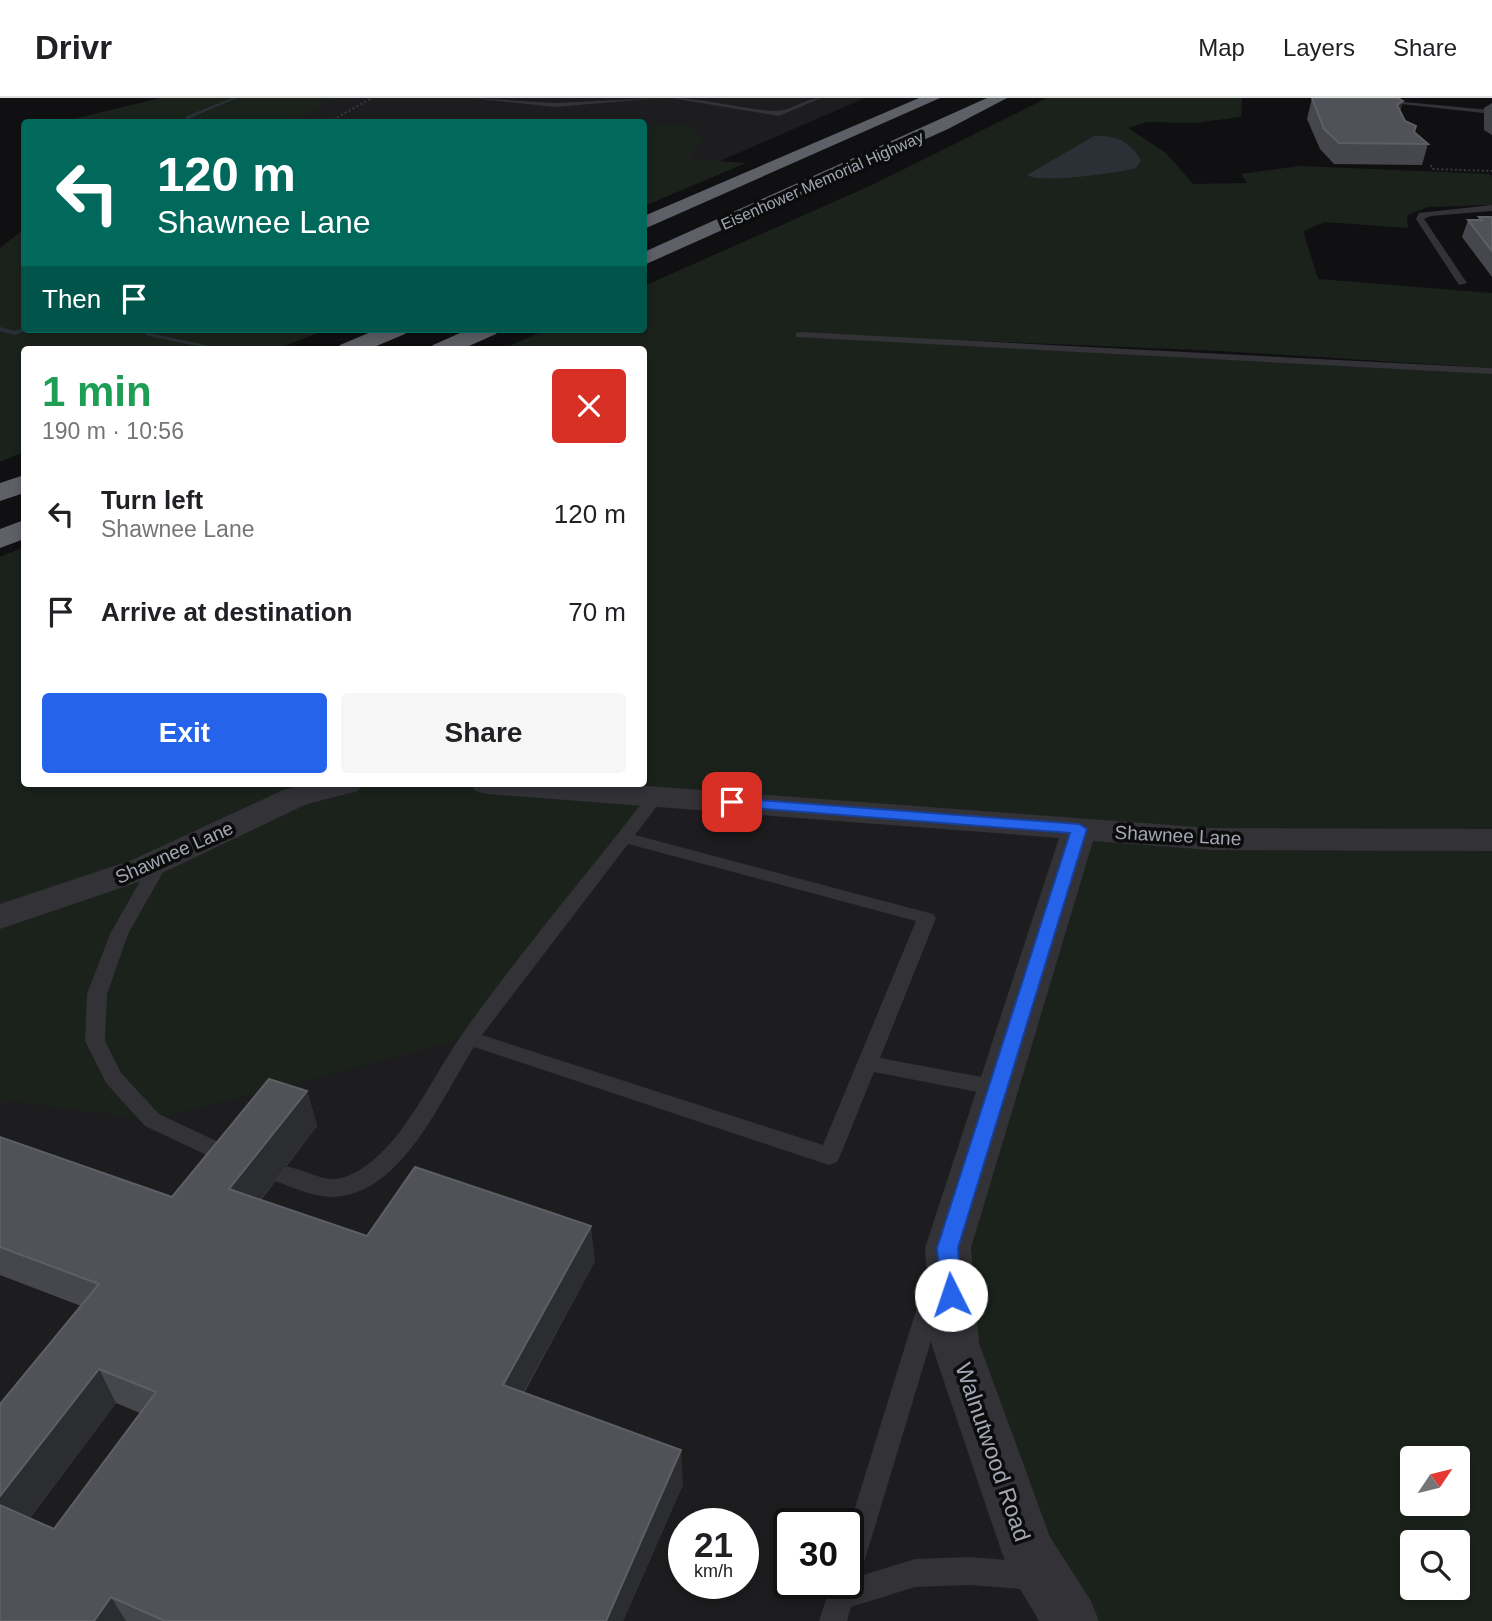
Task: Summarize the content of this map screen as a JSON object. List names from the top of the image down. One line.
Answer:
{"streets":{"highway":["Eisenhower Memorial Highway"],"street":["Shawnee Lane","Walnutwood Road"]},"crossings":[["Shawnee Lane","Walnutwood Road"]],"north":"top right","page":{"header":"Drivr","nav":["Map","Layers","Share"],"turn":["120 m","Shawnee Lane"],"then":"Then","heading":["1 min","190 m · 10:56"],"list":[{"name":"Turn left","note":"Shawnee Lane","value":"120 m"},{"name":"Arrive at destination","value":"70 m"}],"buttons":["Exit","Share"],"speed":"21 km/h","limit":"30"}}
